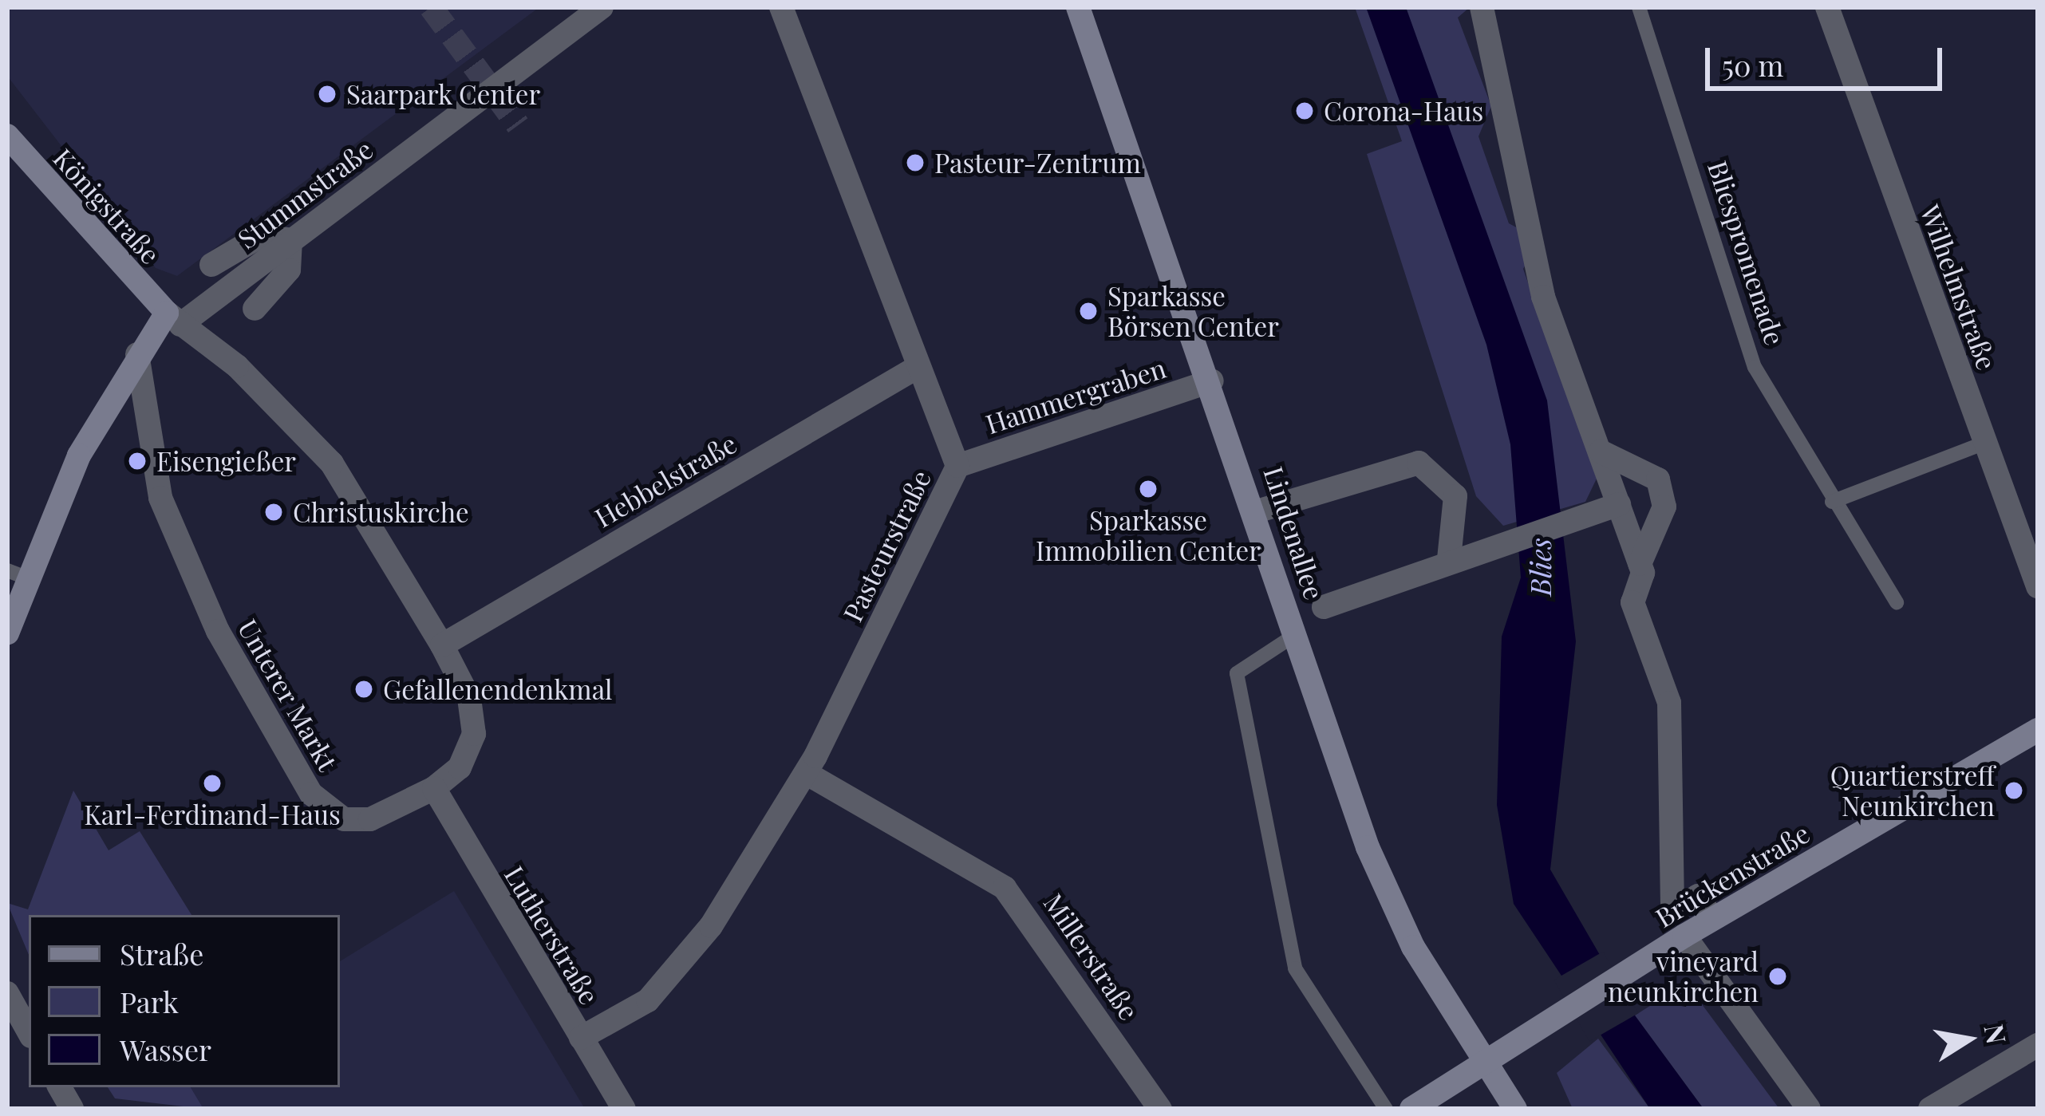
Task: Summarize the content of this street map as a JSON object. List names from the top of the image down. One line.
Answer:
{"streets":{"street":["Stummstraße","Königstraße","Wilhelmstraße","Hammergraben","Hebbelstraße","Lindenallee","Pasteurstraße","Unterer Markt","Brückenstraße","Lutherstraße","Millerstraße"],"lane":["Bliespromenade"]},"crossings":[["Stummstraße","Königstraße"],["Stummstraße","Unterer Markt"],["Königstraße","Unterer Markt"],["Hammergraben","Lindenallee"],["Hammergraben","Pasteurstraße"],["Hebbelstraße","Pasteurstraße"],["Hebbelstraße","Unterer Markt"],["Lindenallee","Brückenstraße"],["Pasteurstraße","Lutherstraße"],["Pasteurstraße","Millerstraße"],["Unterer Markt","Lutherstraße"]],"water":["Blies"],"places":["Saarpark Center","Corona-Haus","Pasteur-Zentrum","Sparkasse Börsen Center","Eisengießer","Sparkasse Immobilien Center","Christuskirche","Gefallenendenkmal","Karl-Ferdinand-Haus","Quartierstreff Neunkirchen","vineyard neunkirchen"],"legend":["Straße","Park","Wasser"],"scale_bar":"50 m","north":"right"}
